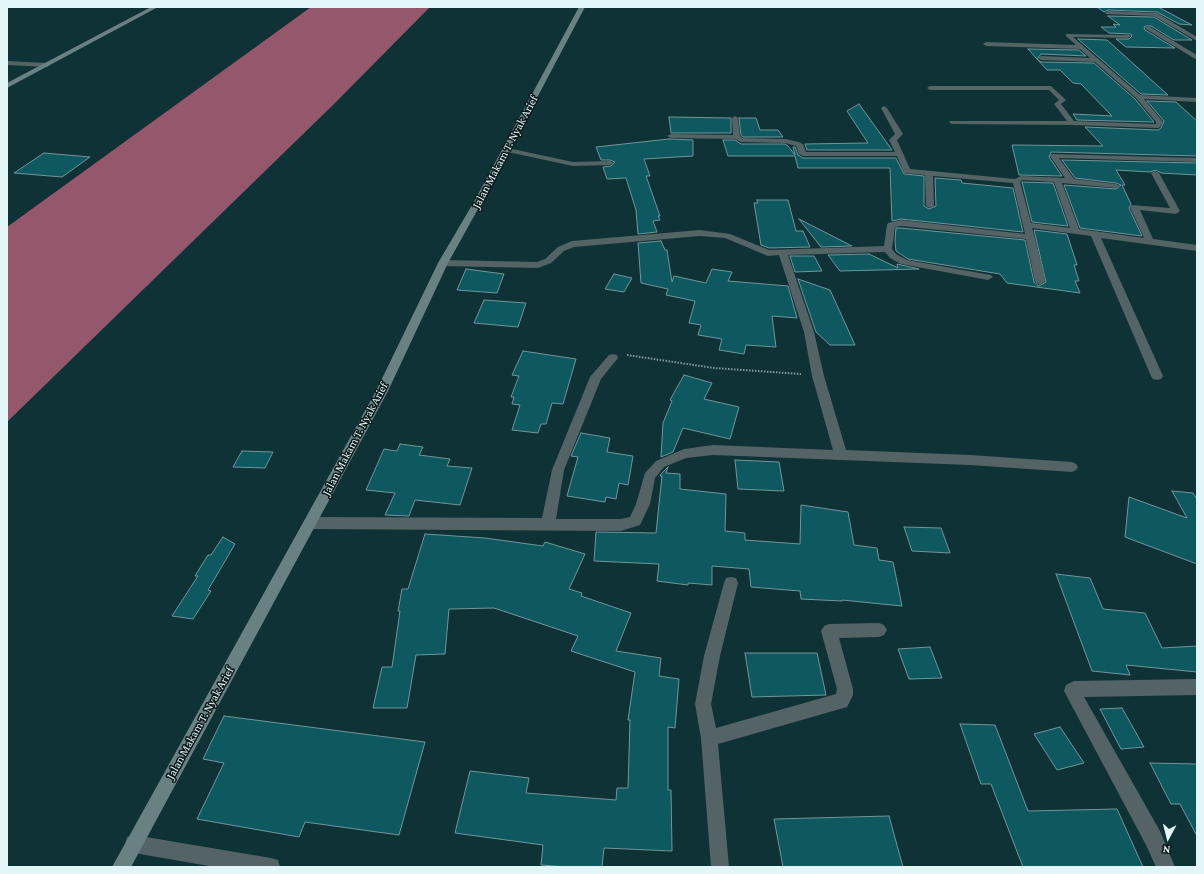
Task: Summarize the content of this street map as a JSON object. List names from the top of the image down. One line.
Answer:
{"streets":{"street":["Jalan Makam T. Nyak Arief"]},"north":"bottom"}
